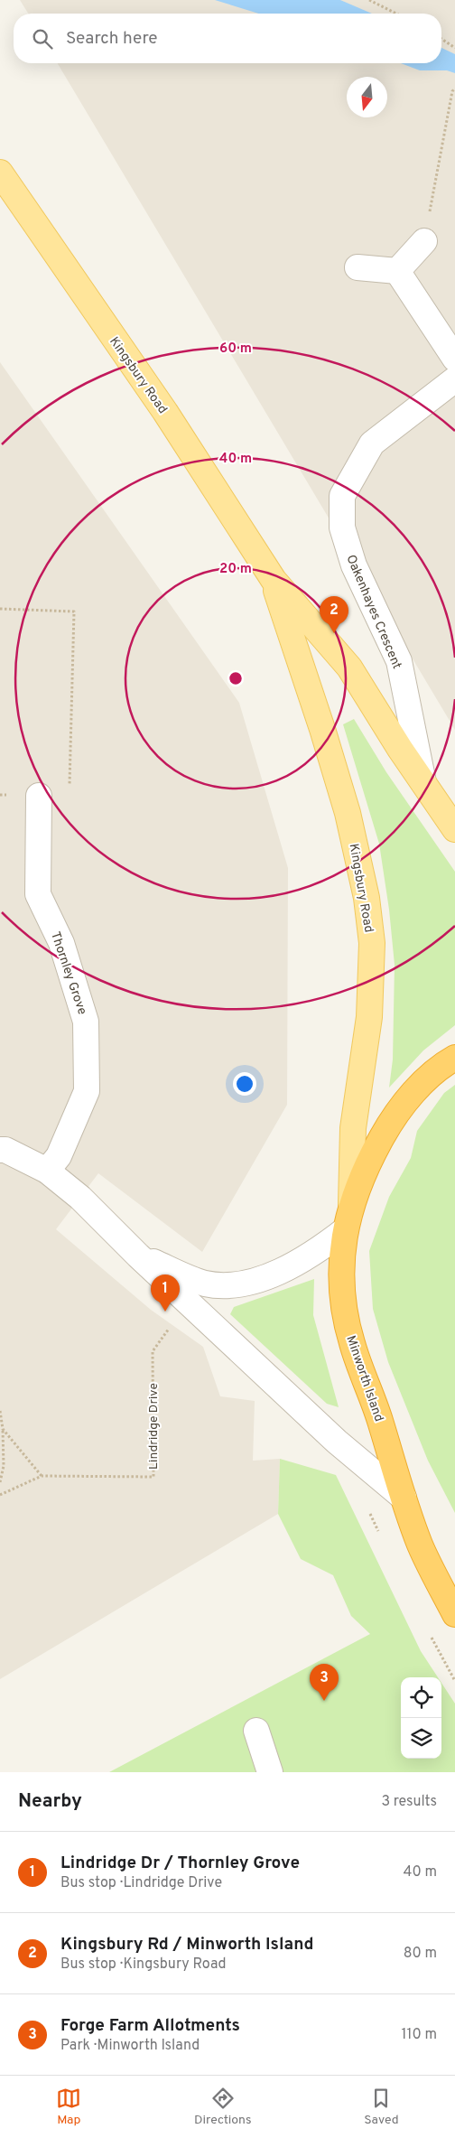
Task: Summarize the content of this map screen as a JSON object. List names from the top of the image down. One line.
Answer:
{"streets":{"highway":["Minworth Island"],"main road":["Kingsbury Road"],"street":["Oakenhayes Crescent","Thornley Grove"],"path":["Lindridge Drive"]},"crossings":[["Kingsbury Road","Oakenhayes Crescent"],["Kingsbury Road","Minworth Island"]],"north":"bottom","page":{"search":"Search here","pins":["2","1","3"],"heading":["Nearby","3 results"],"list":[{"mark":"1","name":"Lindridge Dr / Thornley Grove","note":"Bus stop · Lindridge Drive","value":"40 m"},{"mark":"2","name":"Kingsbury Rd / Minworth Island","note":"Bus stop · Kingsbury Road","value":"80 m"},{"mark":"3","name":"Forge Farm Allotments","note":"Park · Minworth Island","value":"110 m"}],"nav":["Map","Directions","Saved"]},"rings":["60 m","40 m","20 m"]}
